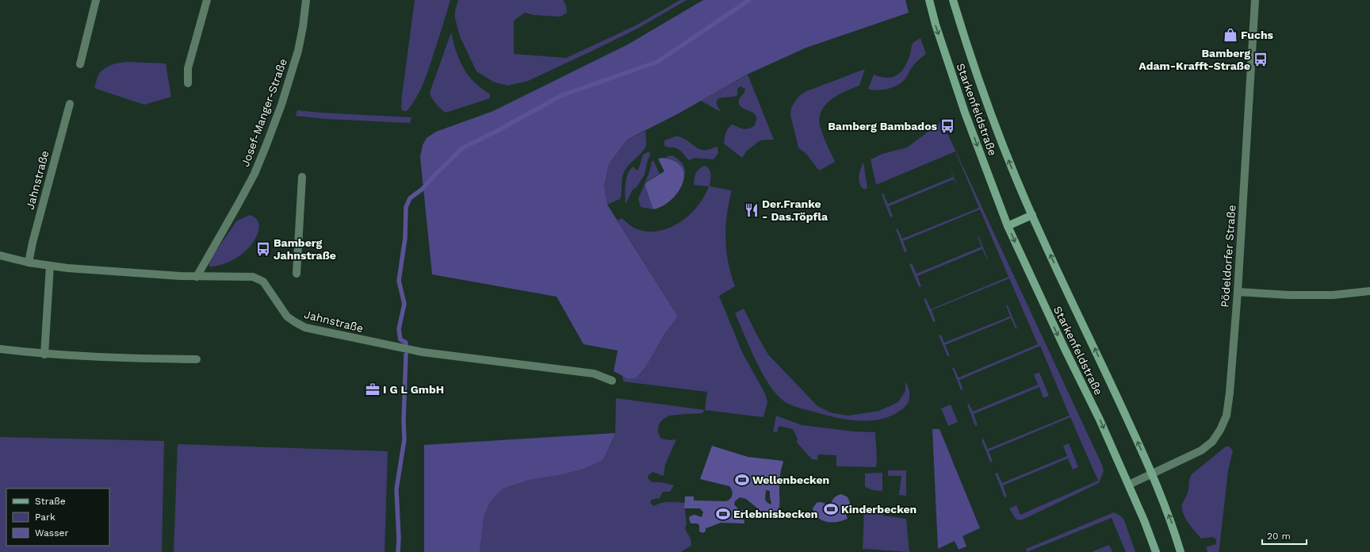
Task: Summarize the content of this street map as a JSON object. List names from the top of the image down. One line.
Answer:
{"streets":{"main road":["Starkenfeldstraße"],"street":["Josef-Manger-Straße","Jahnstraße","Pödeldorfer Straße"]},"crossings":[["Starkenfeldstraße","Pödeldorfer Straße"],["Josef-Manger-Straße","Jahnstraße"]],"places":{"shop":["Fuchs"],"bus stop":["Bamberg Adam-Krafft-Straße","Bamberg Bambados","Bamberg Jahnstraße"],"restaurant":["Der.Franke - Das.Töpfla"],"office":["I G L GmbH"],"sports":["Wellenbecken","Kinderbecken","Erlebnisbecken"]},"legend":["Straße","Park","Wasser"],"scale_bar":"20 m"}
